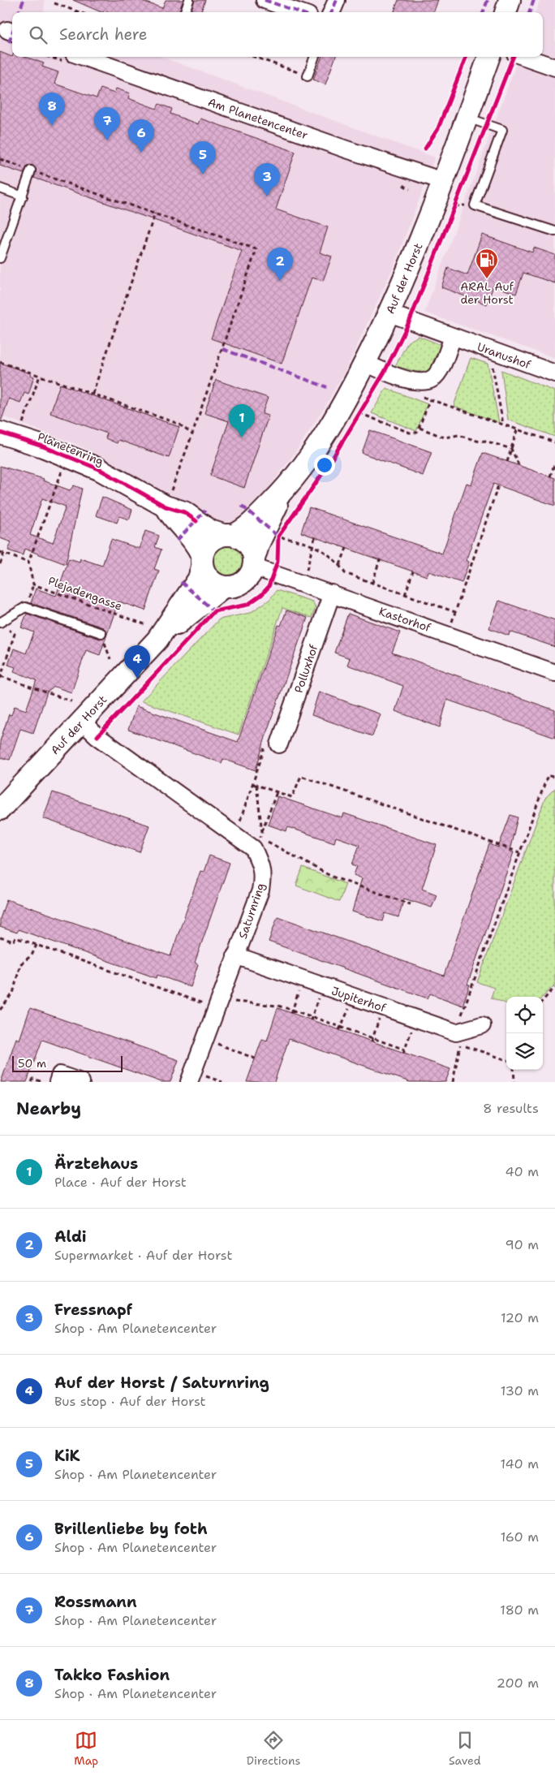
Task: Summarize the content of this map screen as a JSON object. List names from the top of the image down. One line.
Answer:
{"streets":{"street":["Am Planetencenter","Auf der Horst","Uranushof","Planetenring","Kastorhof","Polluxhof","Saturnring","Jupiterhof"],"path":["Plejadengasse"]},"crossings":[["Am Planetencenter","Auf der Horst"],["Auf der Horst","Uranushof"],["Auf der Horst","Planetenring"],["Auf der Horst","Plejadengasse"],["Auf der Horst","Kastorhof"],["Auf der Horst","Saturnring"],["Planetenring","Kastorhof"],["Kastorhof","Polluxhof"],["Saturnring","Jupiterhof"]],"places":{"fuel station":["ARAL Auf der Horst"]},"scale_bar":"50 m","page":{"search":"Search here","pins":["8","7","6","5","3","2","1","4"],"scale":"50 m","heading":["Nearby","8 results"],"list":[{"mark":"1","name":"Ärztehaus","note":"Place · Auf der Horst","value":"40 m"},{"mark":"2","name":"Aldi","note":"Supermarket · Auf der Horst","value":"90 m"},{"mark":"3","name":"Fressnapf","note":"Shop · Am Planetencenter","value":"120 m"},{"mark":"4","name":"Auf der Horst / Saturnring","note":"Bus stop · Auf der Horst","value":"130 m"},{"mark":"5","name":"KiK","note":"Shop · Am Planetencenter","value":"140 m"},{"mark":"6","name":"Brillenliebe by foth","note":"Shop · Am Planetencenter","value":"160 m"},{"mark":"7","name":"Rossmann","note":"Shop · Am Planetencenter","value":"180 m"},{"mark":"8","name":"Takko Fashion","note":"Shop · Am Planetencenter","value":"200 m"}],"nav":["Map","Directions","Saved"]}}
